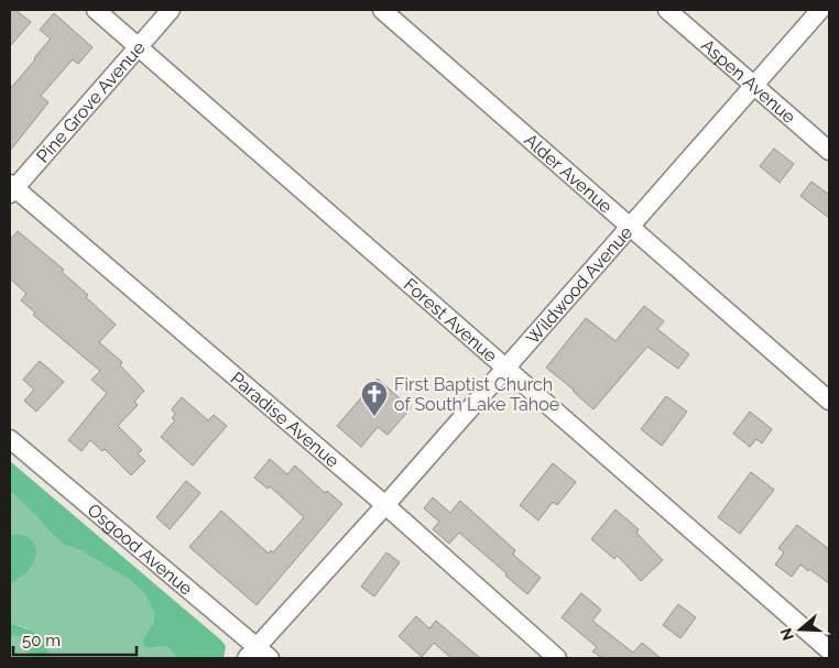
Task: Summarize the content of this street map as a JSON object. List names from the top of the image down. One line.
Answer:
{"streets":{"street":["Aspen Avenue","Pine Grove Avenue","Alder Avenue","Wildwood Avenue","Forest Avenue","Paradise Avenue","Osgood Avenue"]},"crossings":[["Aspen Avenue","Wildwood Avenue"],["Pine Grove Avenue","Forest Avenue"],["Pine Grove Avenue","Paradise Avenue"],["Alder Avenue","Wildwood Avenue"],["Wildwood Avenue","Forest Avenue"],["Wildwood Avenue","Paradise Avenue"],["Wildwood Avenue","Osgood Avenue"]],"places":{"church":["First Baptist Church of South Lake Tahoe"]},"scale_bar":"50 m","north":"left"}
